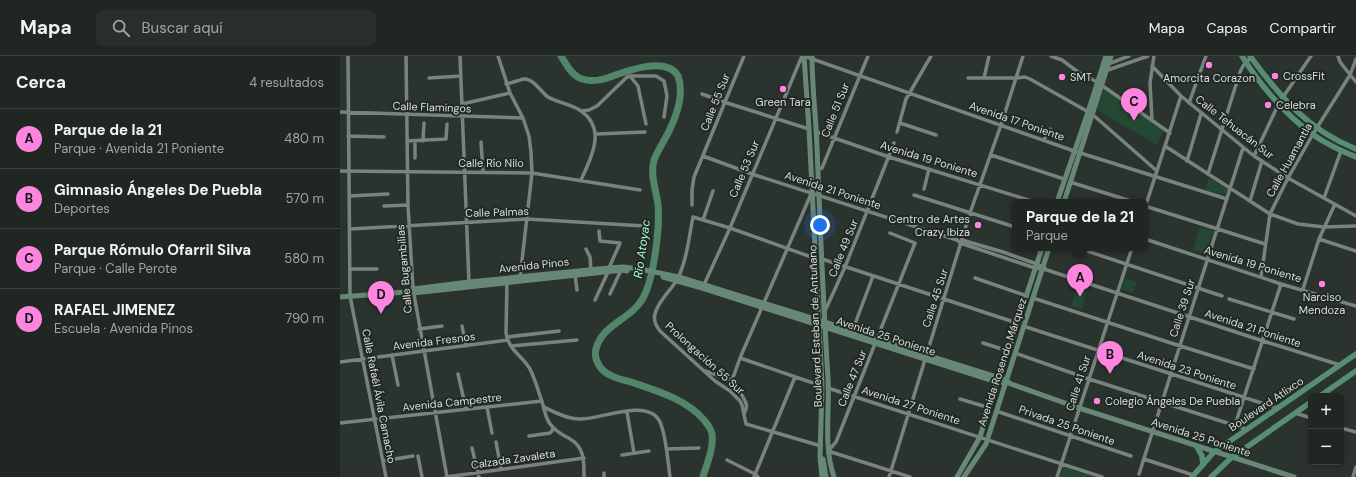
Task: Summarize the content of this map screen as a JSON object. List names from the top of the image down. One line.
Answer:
{"streets":{"main road":["Avenida Pinos","Boulevard Esteban de Antuñano","Avenida 25 Poniente","Avenida Rosendo Márquez","Boulevard Atlixco"],"street":["Calle 55 Sur","Calle Flamingos","Calle 51 Sur","Avenida 17 Poniente","Calle Tehuacán Sur","Avenida 19 Poniente","Calle Huamantla","Calle Río Nilo","Calle 53 Sur","Avenida 21 Poniente","Calle Palmas","Calle 49 Sur","Calle Bugambilias","Calle 45 Sur","Calle 39 Sur","Avenida Fresnos","Prolongación 55 Sur","Avenida 23 Poniente","Calle 47 Sur","Calle 41 Sur","Calle Rafaél Ávila Camacho","Avenida Campestre","Avenida 27 Poniente","Privada 25 Poniente","Calzada Zavaleta"]},"crossings":[["Calle 55 Sur","Avenida 21 Poniente"],["Calle Flamingos","Calle Bugambilias"],["Calle Flamingos","Calle Rafaél Ávila Camacho"],["Calle 51 Sur","Avenida 17 Poniente"],["Calle 51 Sur","Avenida 19 Poniente"],["Calle 51 Sur","Boulevard Esteban de Antuñano"],["Avenida 17 Poniente","Calle 53 Sur"],["Avenida 17 Poniente","Calle 45 Sur"],["Avenida 17 Poniente","Calle 39 Sur"],["Avenida 17 Poniente","Boulevard Esteban de Antuñano"],["Calle Tehuacán Sur","Calle Huamantla"],["Calle Tehuacán Sur","Calle 39 Sur"],["Avenida 19 Poniente","Calle Huamantla"],["Avenida 19 Poniente","Calle 49 Sur"],["Avenida 19 Poniente","Calle 45 Sur"],["Avenida 19 Poniente","Calle 39 Sur"],["Avenida 19 Poniente","Boulevard Esteban de Antuñano"],["Calle Río Nilo","Calle Bugambilias"],["Calle Río Nilo","Calle Rafaél Ávila Camacho"],["Calle 53 Sur","Avenida 21 Poniente"],["Calle 53 Sur","Boulevard Esteban de Antuñano"],["Calle 53 Sur","Avenida 25 Poniente"],["Avenida 21 Poniente","Calle 49 Sur"],["Avenida 21 Poniente","Calle 45 Sur"],["Avenida 21 Poniente","Calle 39 Sur"],["Avenida 21 Poniente","Boulevard Esteban de Antuñano"],["Avenida 21 Poniente","Avenida Rosendo Márquez"],["Avenida 21 Poniente","Calle 41 Sur"],["Avenida 21 Poniente","Boulevard Atlixco"],["Calle Palmas","Calle Bugambilias"],["Calle Palmas","Calle Rafaél Ávila Camacho"],["Calle 49 Sur","Boulevard Esteban de Antuñano"],["Avenida Pinos","Calle Bugambilias"],["Avenida Pinos","Avenida 25 Poniente"],["Avenida Pinos","Calle Rafaél Ávila Camacho"],["Calle Bugambilias","Avenida Fresnos"],["Calle Bugambilias","Avenida Campestre"],["Calle Bugambilias","Calzada Zavaleta"],["Calle 45 Sur","Avenida 25 Poniente"],["Calle 45 Sur","Avenida 27 Poniente"],["Calle 39 Sur","Avenida 25 Poniente"],["Calle 39 Sur","Avenida 23 Poniente"],["Boulevard Esteban de Antuñano","Avenida 25 Poniente"],["Boulevard Esteban de Antuñano","Calle 47 Sur"],["Boulevard Esteban de Antuñano","Avenida 27 Poniente"],["Avenida 25 Poniente","Prolongación 55 Sur"],["Avenida 25 Poniente","Avenida Rosendo Márquez"],["Avenida 25 Poniente","Calle 47 Sur"],["Avenida 25 Poniente","Calle 41 Sur"],["Avenida 25 Poniente","Boulevard Atlixco"],["Avenida Fresnos","Calle Rafaél Ávila Camacho"],["Avenida Rosendo Márquez","Avenida 23 Poniente"],["Avenida Rosendo Márquez","Avenida 27 Poniente"],["Avenida Rosendo Márquez","Privada 25 Poniente"],["Avenida 23 Poniente","Calle 41 Sur"],["Avenida 23 Poniente","Boulevard Atlixco"],["Calle 47 Sur","Avenida 27 Poniente"],["Calle 41 Sur","Avenida 27 Poniente"],["Calle 41 Sur","Privada 25 Poniente"],["Calle Rafaél Ávila Camacho","Avenida Campestre"]],"water":["Río Atoyac"],"places":["Amorcita Corazon","CrossFit","SMT","Green Tara","Celebra","Centro de Artes Crazy Ibiza","Narciso Mendoza","Colegio Ángeles De Puebla"],"page":{"header":"Mapa","search":"Buscar aquí","nav":["Mapa","Capas","Compartir"],"heading":["Cerca","4 resultados"],"pins":["C","A","D","B"],"list":[{"mark":"A","name":"Parque de la 21","note":"Parque · Avenida 21 Poniente","value":"480 m"},{"mark":"B","name":"Gimnasio Ángeles De Puebla","note":"Deportes","value":"570 m"},{"mark":"C","name":"Parque Rómulo Ofarril Silva","note":"Parque · Calle Perote","value":"580 m"},{"mark":"D","name":"RAFAEL JIMENEZ","note":"Escuela · Avenida Pinos","value":"790 m"}],"popup":["Parque de la 21","Parque"],"map_buttons":["+","−"]}}
